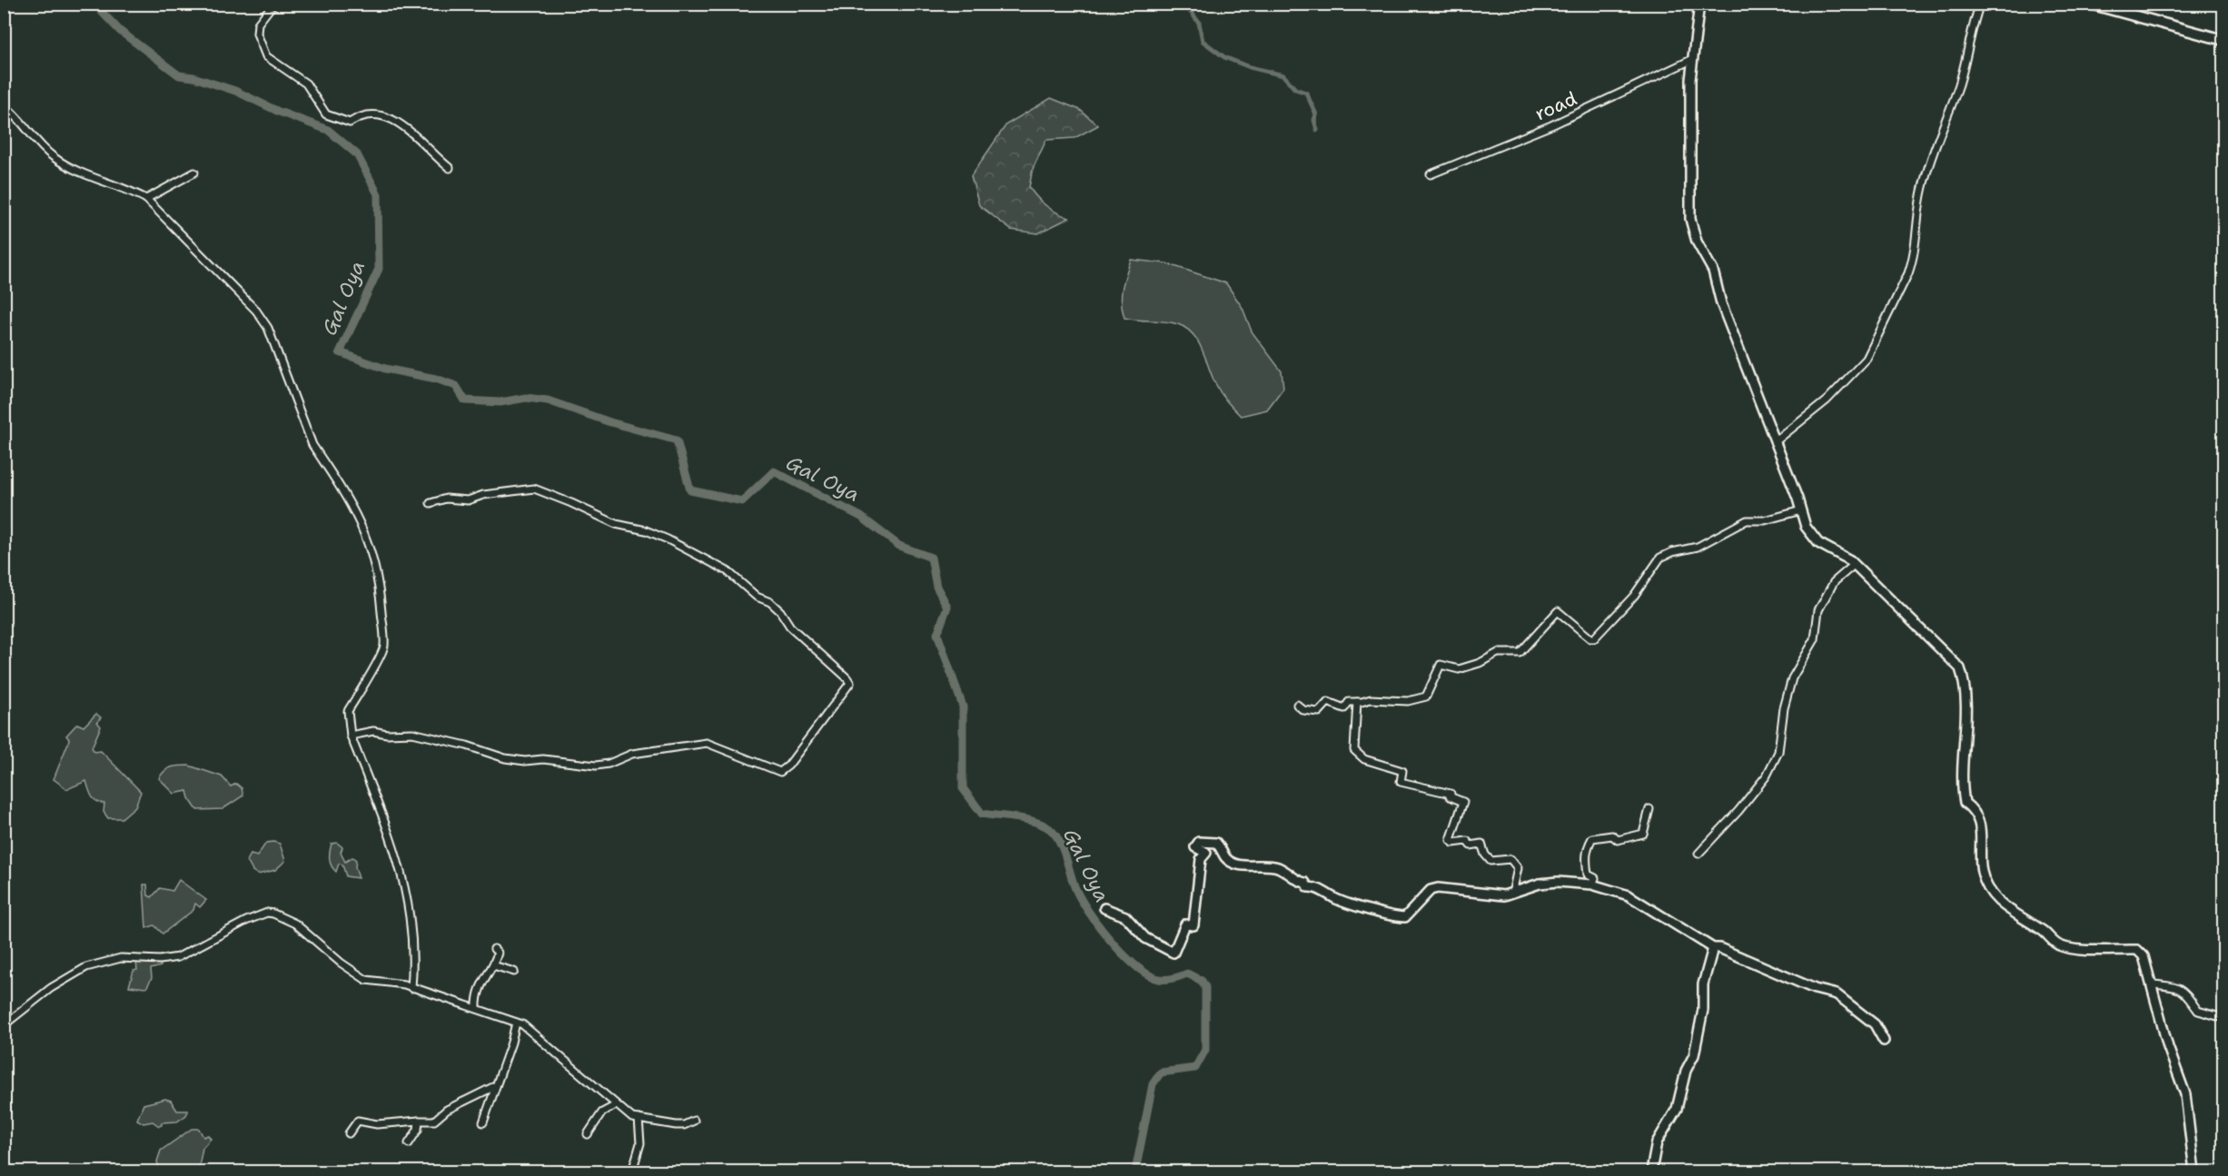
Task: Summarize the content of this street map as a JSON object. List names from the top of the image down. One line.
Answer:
{"streets":{"street":["road"]},"water":["Gal Oya"]}
